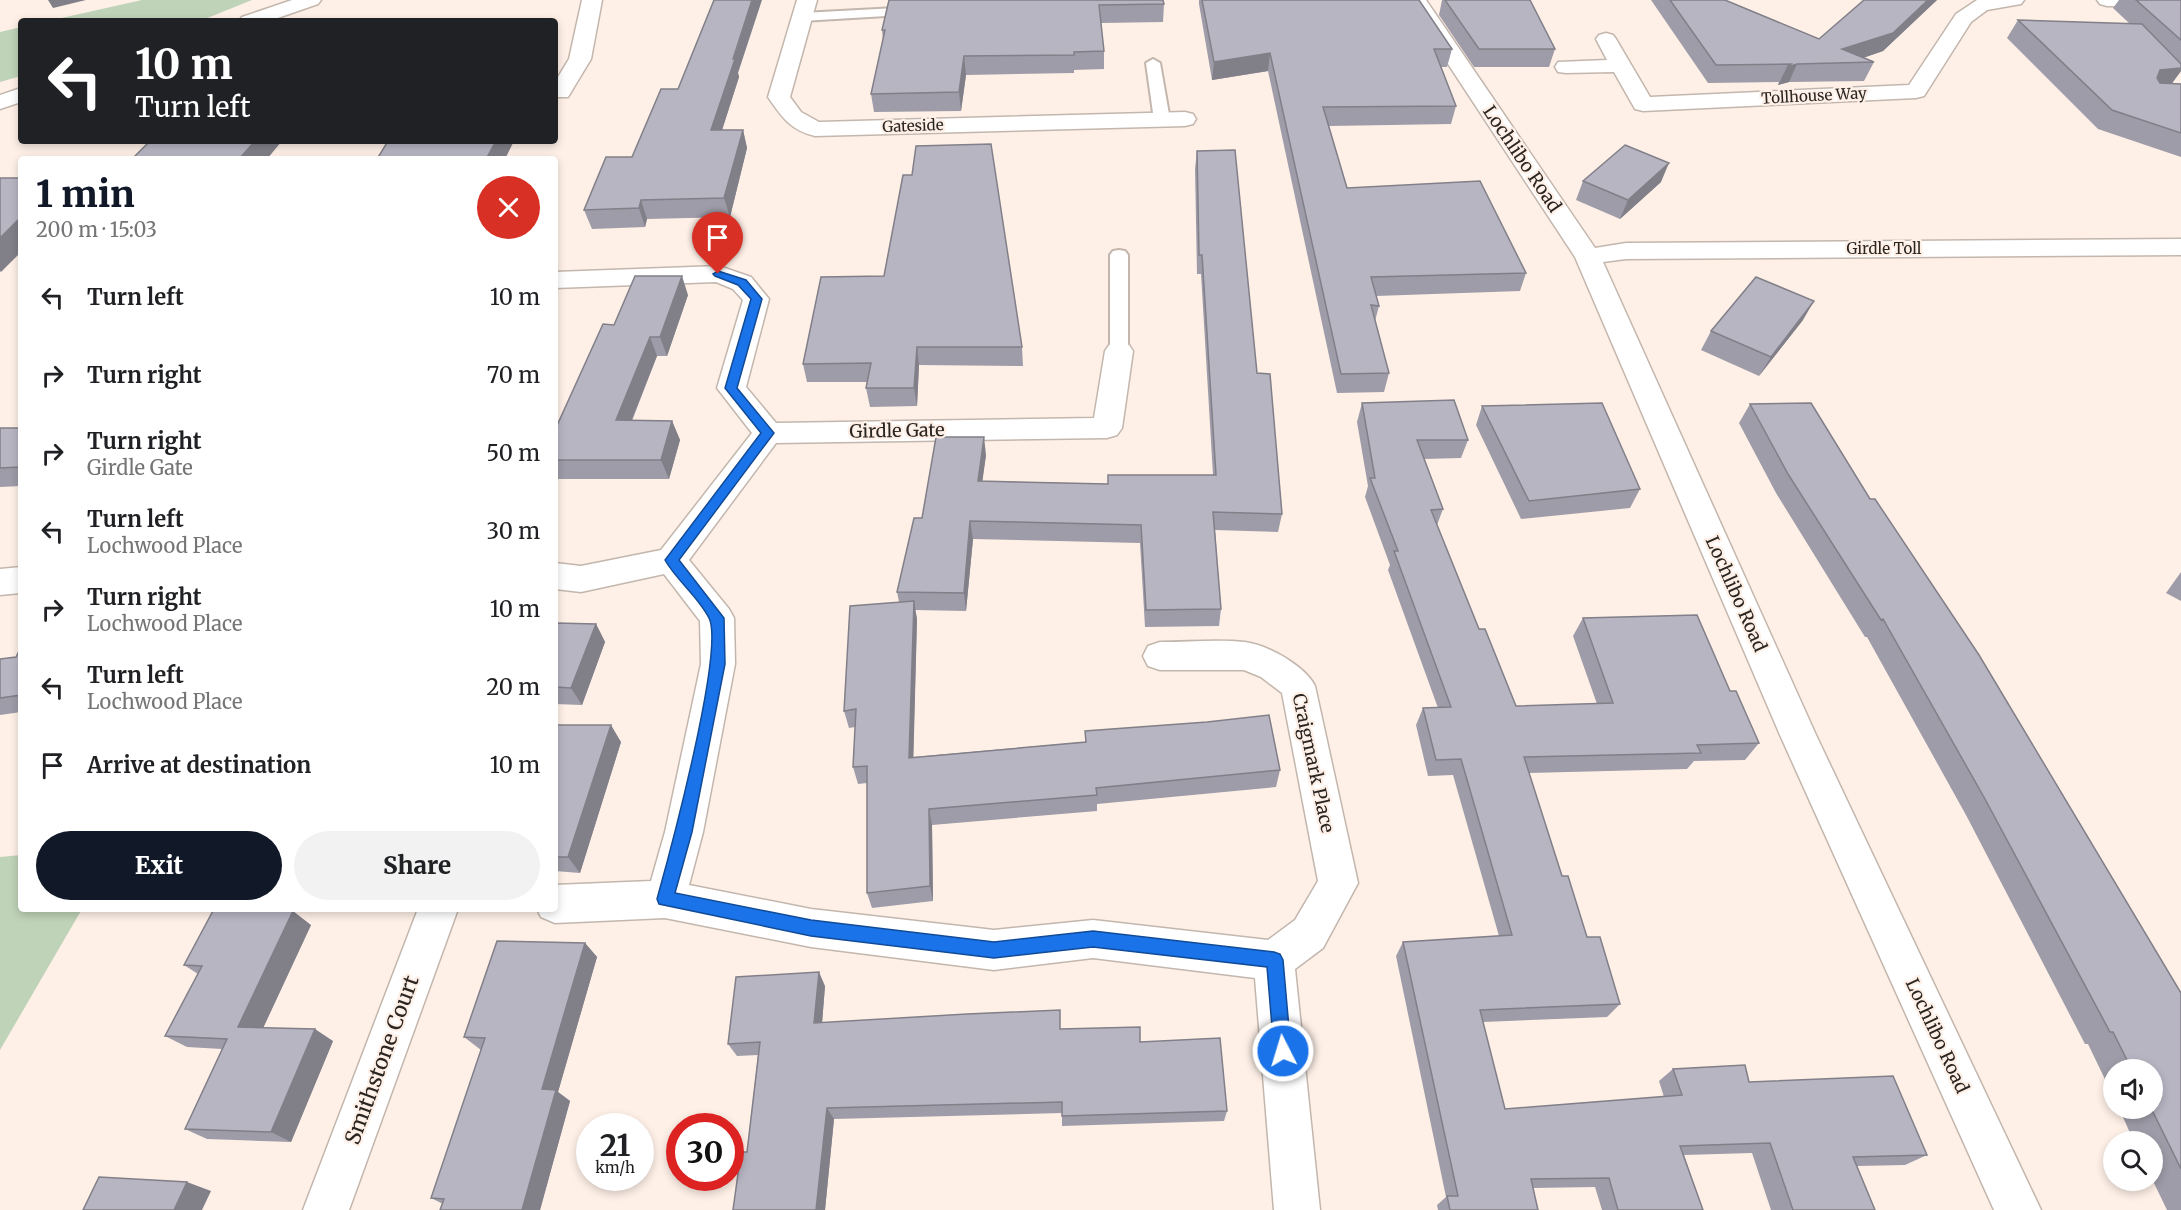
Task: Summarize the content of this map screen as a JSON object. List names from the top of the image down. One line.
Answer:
{"streets":{"street":["Tollhouse Way","Gateside","Lochlibo Road","Girdle Toll","Girdle Gate","Craigmark Place","Smithstone Court"]},"crossings":[["Lochlibo Road","Girdle Toll"]],"page":{"turn":["10 m","Turn left"],"heading":["1 min","200 m · 15:03"],"list":[{"name":"Turn left","value":"10 m"},{"name":"Turn right","value":"70 m"},{"name":"Turn right","note":"Girdle Gate","value":"50 m"},{"name":"Turn left","note":"Lochwood Place","value":"30 m"},{"name":"Turn right","note":"Lochwood Place","value":"10 m"},{"name":"Turn left","note":"Lochwood Place","value":"20 m"},{"name":"Arrive at destination","value":"10 m"}],"buttons":["Exit","Share"],"speed":"21 km/h","limit":"30"}}
